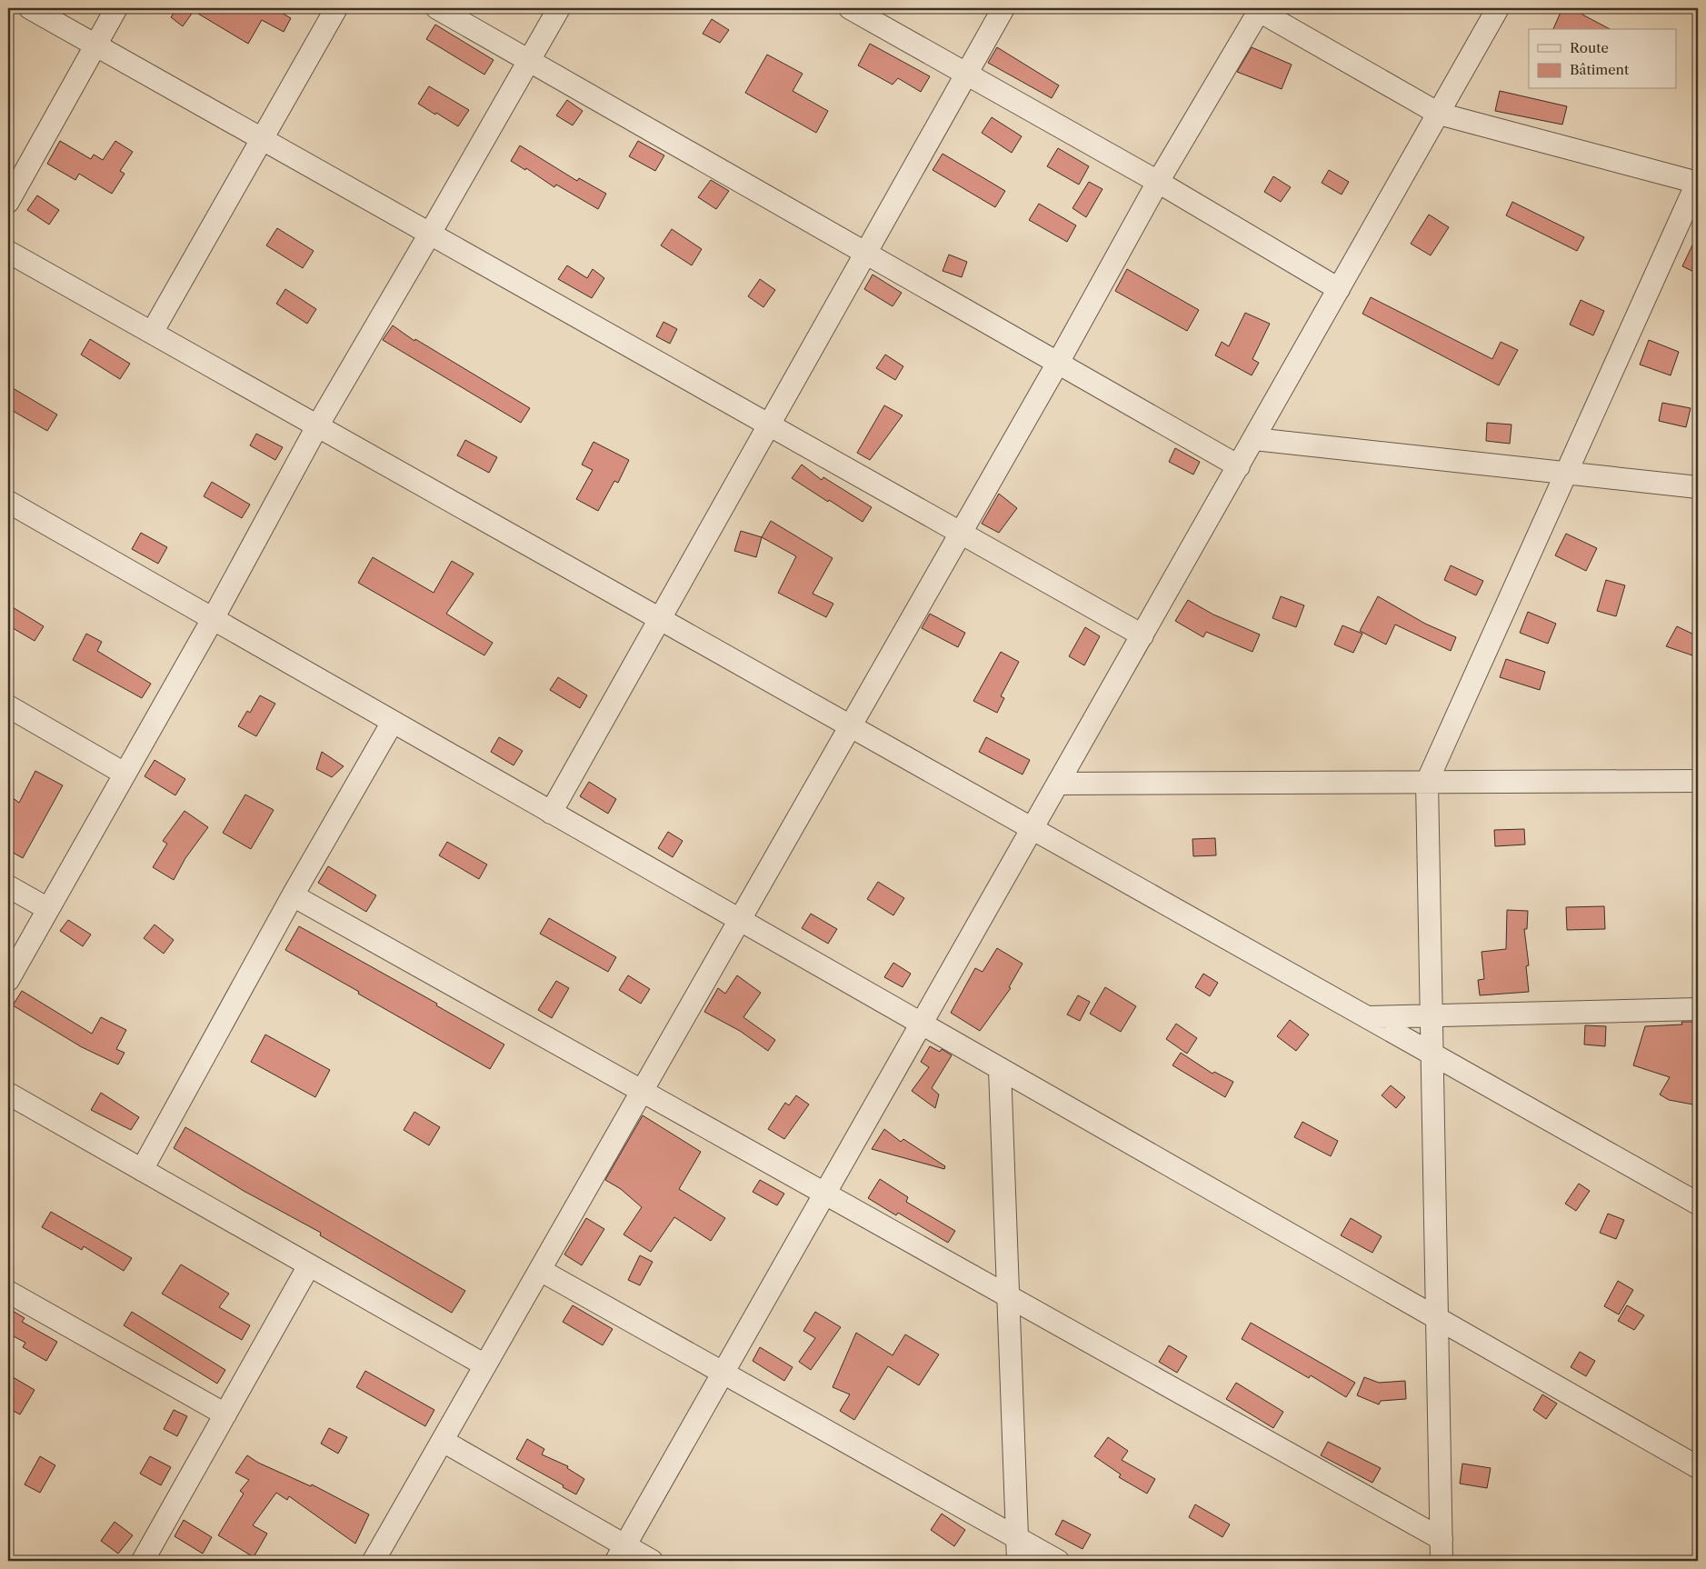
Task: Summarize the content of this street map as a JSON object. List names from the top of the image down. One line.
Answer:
{"legend":["Route","Bâtiment"]}
